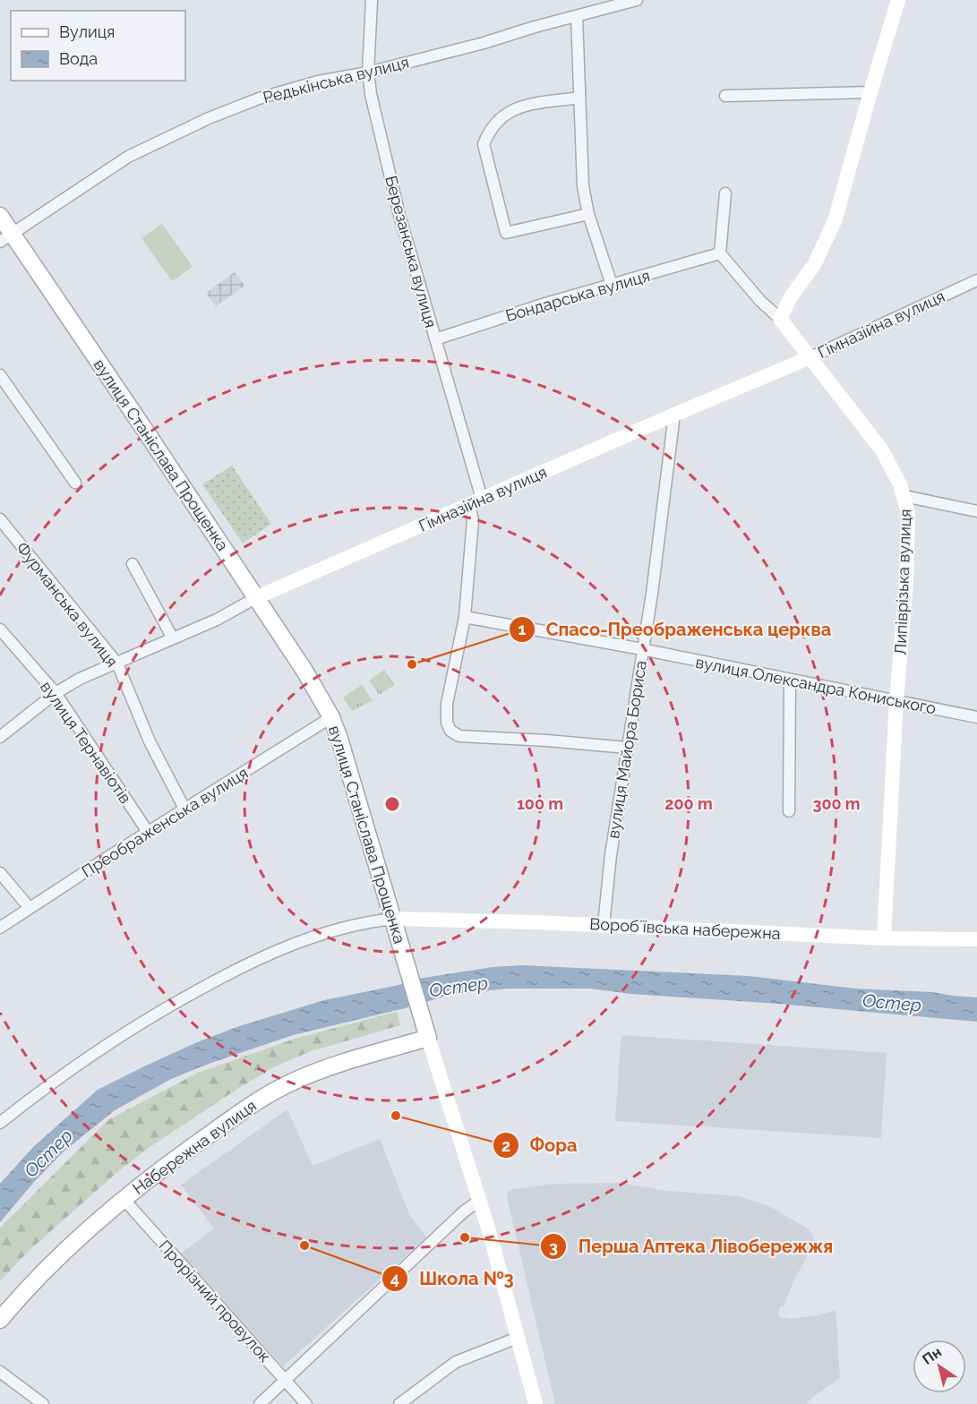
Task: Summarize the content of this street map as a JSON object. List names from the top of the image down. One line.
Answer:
{"streets":{"main road":["вулиця Станіслава Прощенка","Набережна вулиця"],"street":["Редькінська вулиця","Березанська вулиця","Бондарська вулиця","Гімназійна вулиця","Липіврізька вулиця","Фурманська вулиця","вулиця Олександра Кониського","вулиця Тернавіотів","вулиця Майора Бориса","Преображенська вулиця","Воробʼївська набережна","Прорізний провулок"]},"crossings":[["Редькінська вулиця","Березанська вулиця"],["Редькінська вулиця","вулиця Станіслава Прощенка"],["Березанська вулиця","Бондарська вулиця"],["Березанська вулиця","Гімназійна вулиця"],["Березанська вулиця","вулиця Олександра Кониського"],["Березанська вулиця","вулиця Майора Бориса"],["Гімназійна вулиця","вулиця Станіслава Прощенка"],["Гімназійна вулиця","Липіврізька вулиця"],["Гімназійна вулиця","Фурманська вулиця"],["Гімназійна вулиця","вулиця Тернавіотів"],["Гімназійна вулиця","вулиця Майора Бориса"],["вулиця Станіслава Прощенка","Преображенська вулиця"],["вулиця Станіслава Прощенка","Воробʼївська набережна"],["вулиця Станіслава Прощенка","Набережна вулиця"],["Липіврізька вулиця","вулиця Олександра Кониського"],["Липіврізька вулиця","Воробʼївська набережна"],["Фурманська вулиця","Преображенська вулиця"],["вулиця Олександра Кониського","вулиця Майора Бориса"],["вулиця Тернавіотів","Преображенська вулиця"],["вулиця Майора Бориса","Воробʼївська набережна"],["Набережна вулиця","Прорізний провулок"]],"water":["Остер"],"places":["Спасо-Преображенська церква","Фора","Перша Аптека Лівобережжя","Школа №3"],"legend":["Вулиця","Вода"],"north":"top left","rings":["100 m","200 m","300 m"]}
